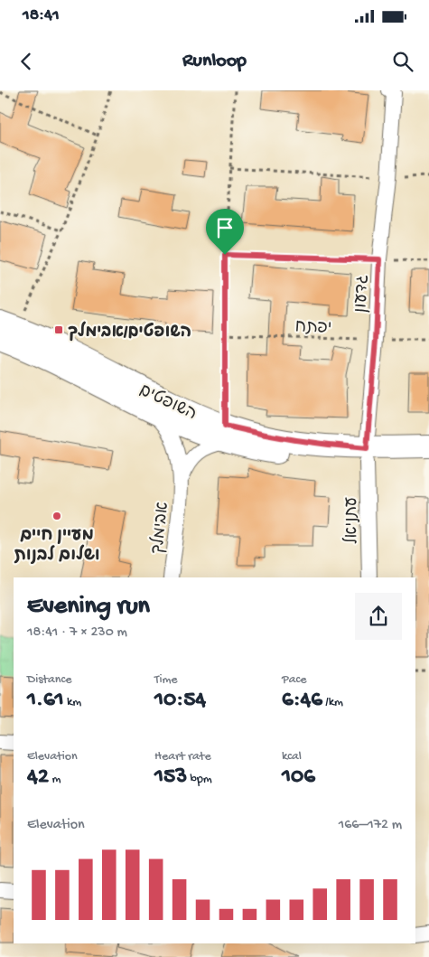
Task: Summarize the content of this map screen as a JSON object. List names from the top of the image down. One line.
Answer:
{"streets":{"street":["גדעון","השופטים","עתניאל","אבימלך"],"path":["יפתח"]},"crossings":[["גדעון","יפתח"],["גדעון","השופטים"],["גדעון","עתניאל"],["השופטים","עתניאל"],["השופטים","אבימלך"]],"places":{"transit":["השופטים/אבימלך"],"other":["מעיין חיים ושלום לבנות"]},"page":{"status":"18:41","header":"Runloop","heading":["Evening run","18:41 · 7 × 230 m"],"stats":[["Distance","1.61 km"],["Time","10:54"],["Pace","6:46 /km"],["Elevation","42 m"],["Heart rate","153 bpm"],["kcal","106"]],"chart":["Elevation","166–172 m"]}}
